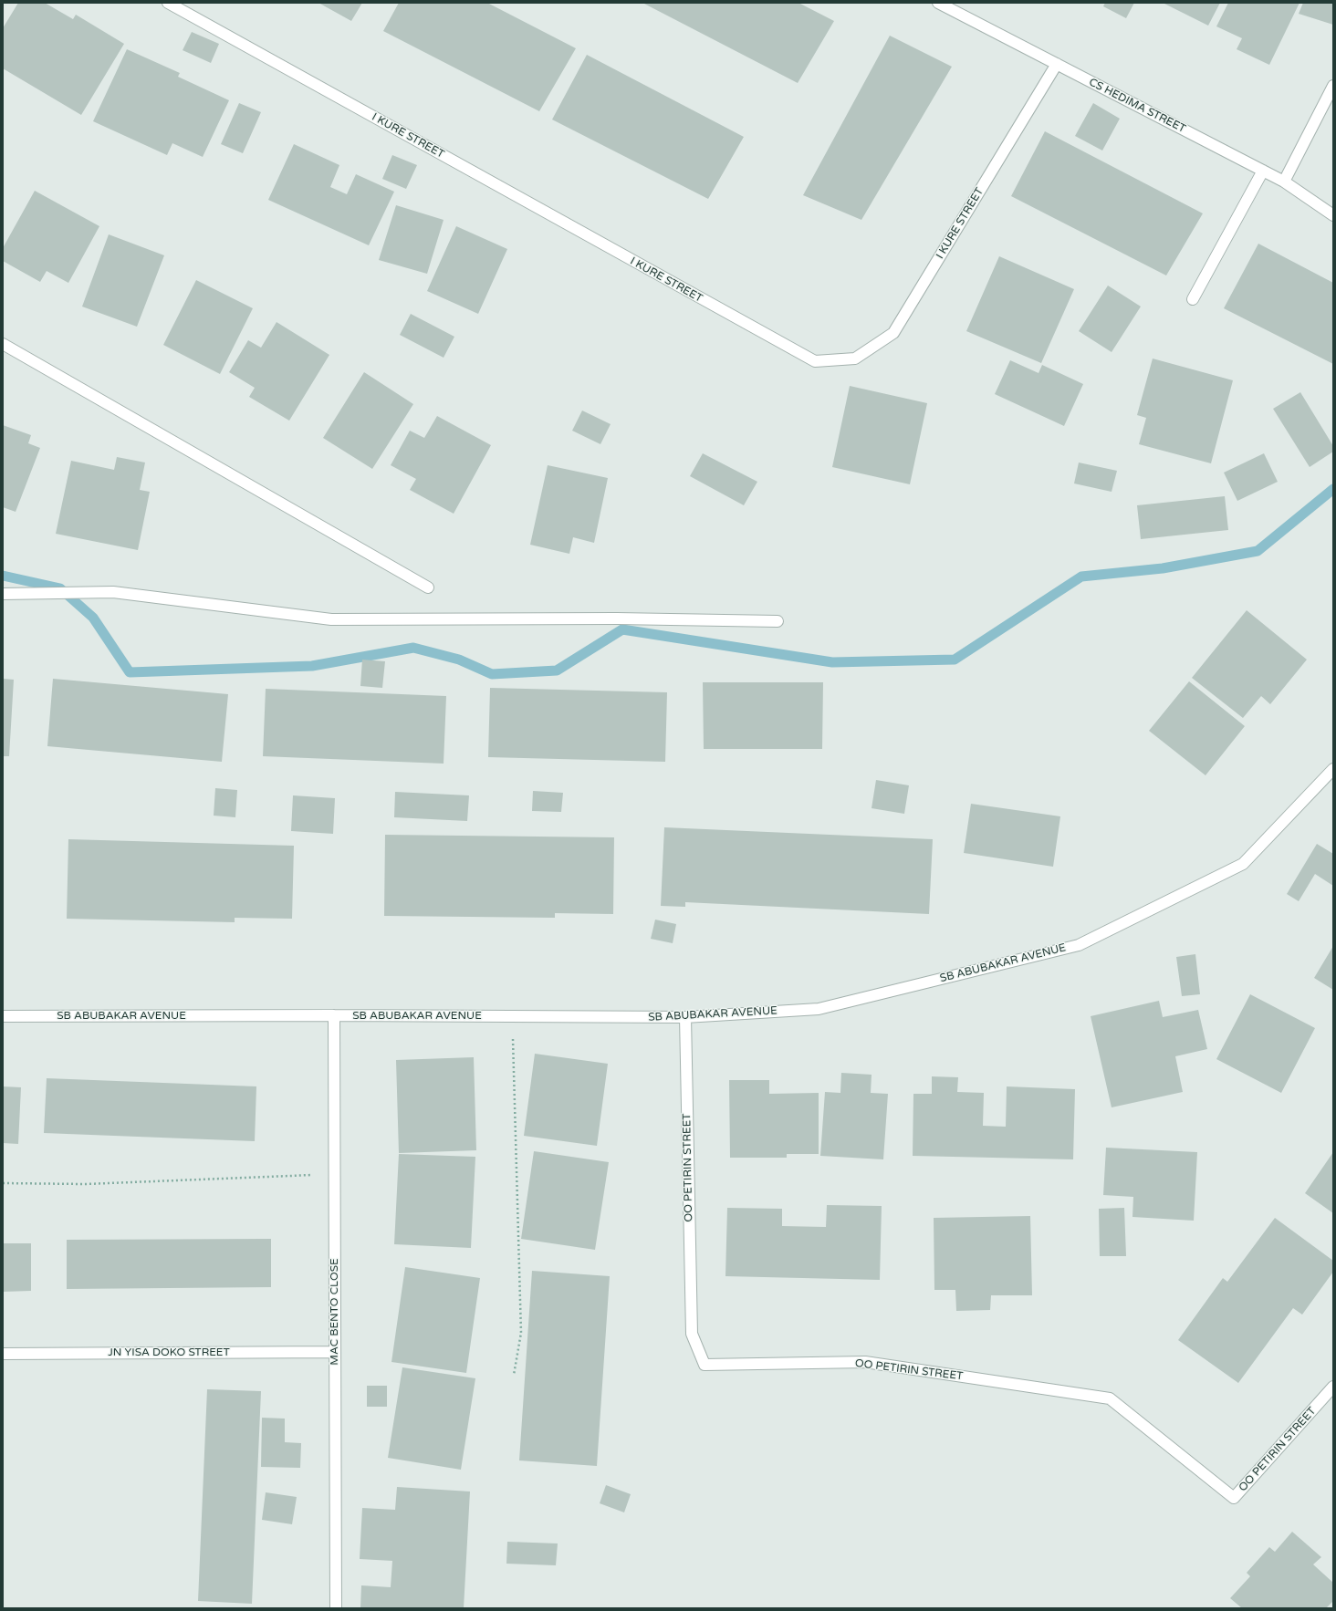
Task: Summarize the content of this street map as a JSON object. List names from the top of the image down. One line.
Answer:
{"streets":{"street":["CS HEDIMA STREET","I KURE STREET","SB ABUBAKAR AVENUE","OO PETIRIN STREET","MAC BENTO CLOSE","JN YISA DOKO STREET"]},"crossings":[["CS HEDIMA STREET","I KURE STREET"],["SB ABUBAKAR AVENUE","OO PETIRIN STREET"],["SB ABUBAKAR AVENUE","MAC BENTO CLOSE"],["MAC BENTO CLOSE","JN YISA DOKO STREET"]]}
